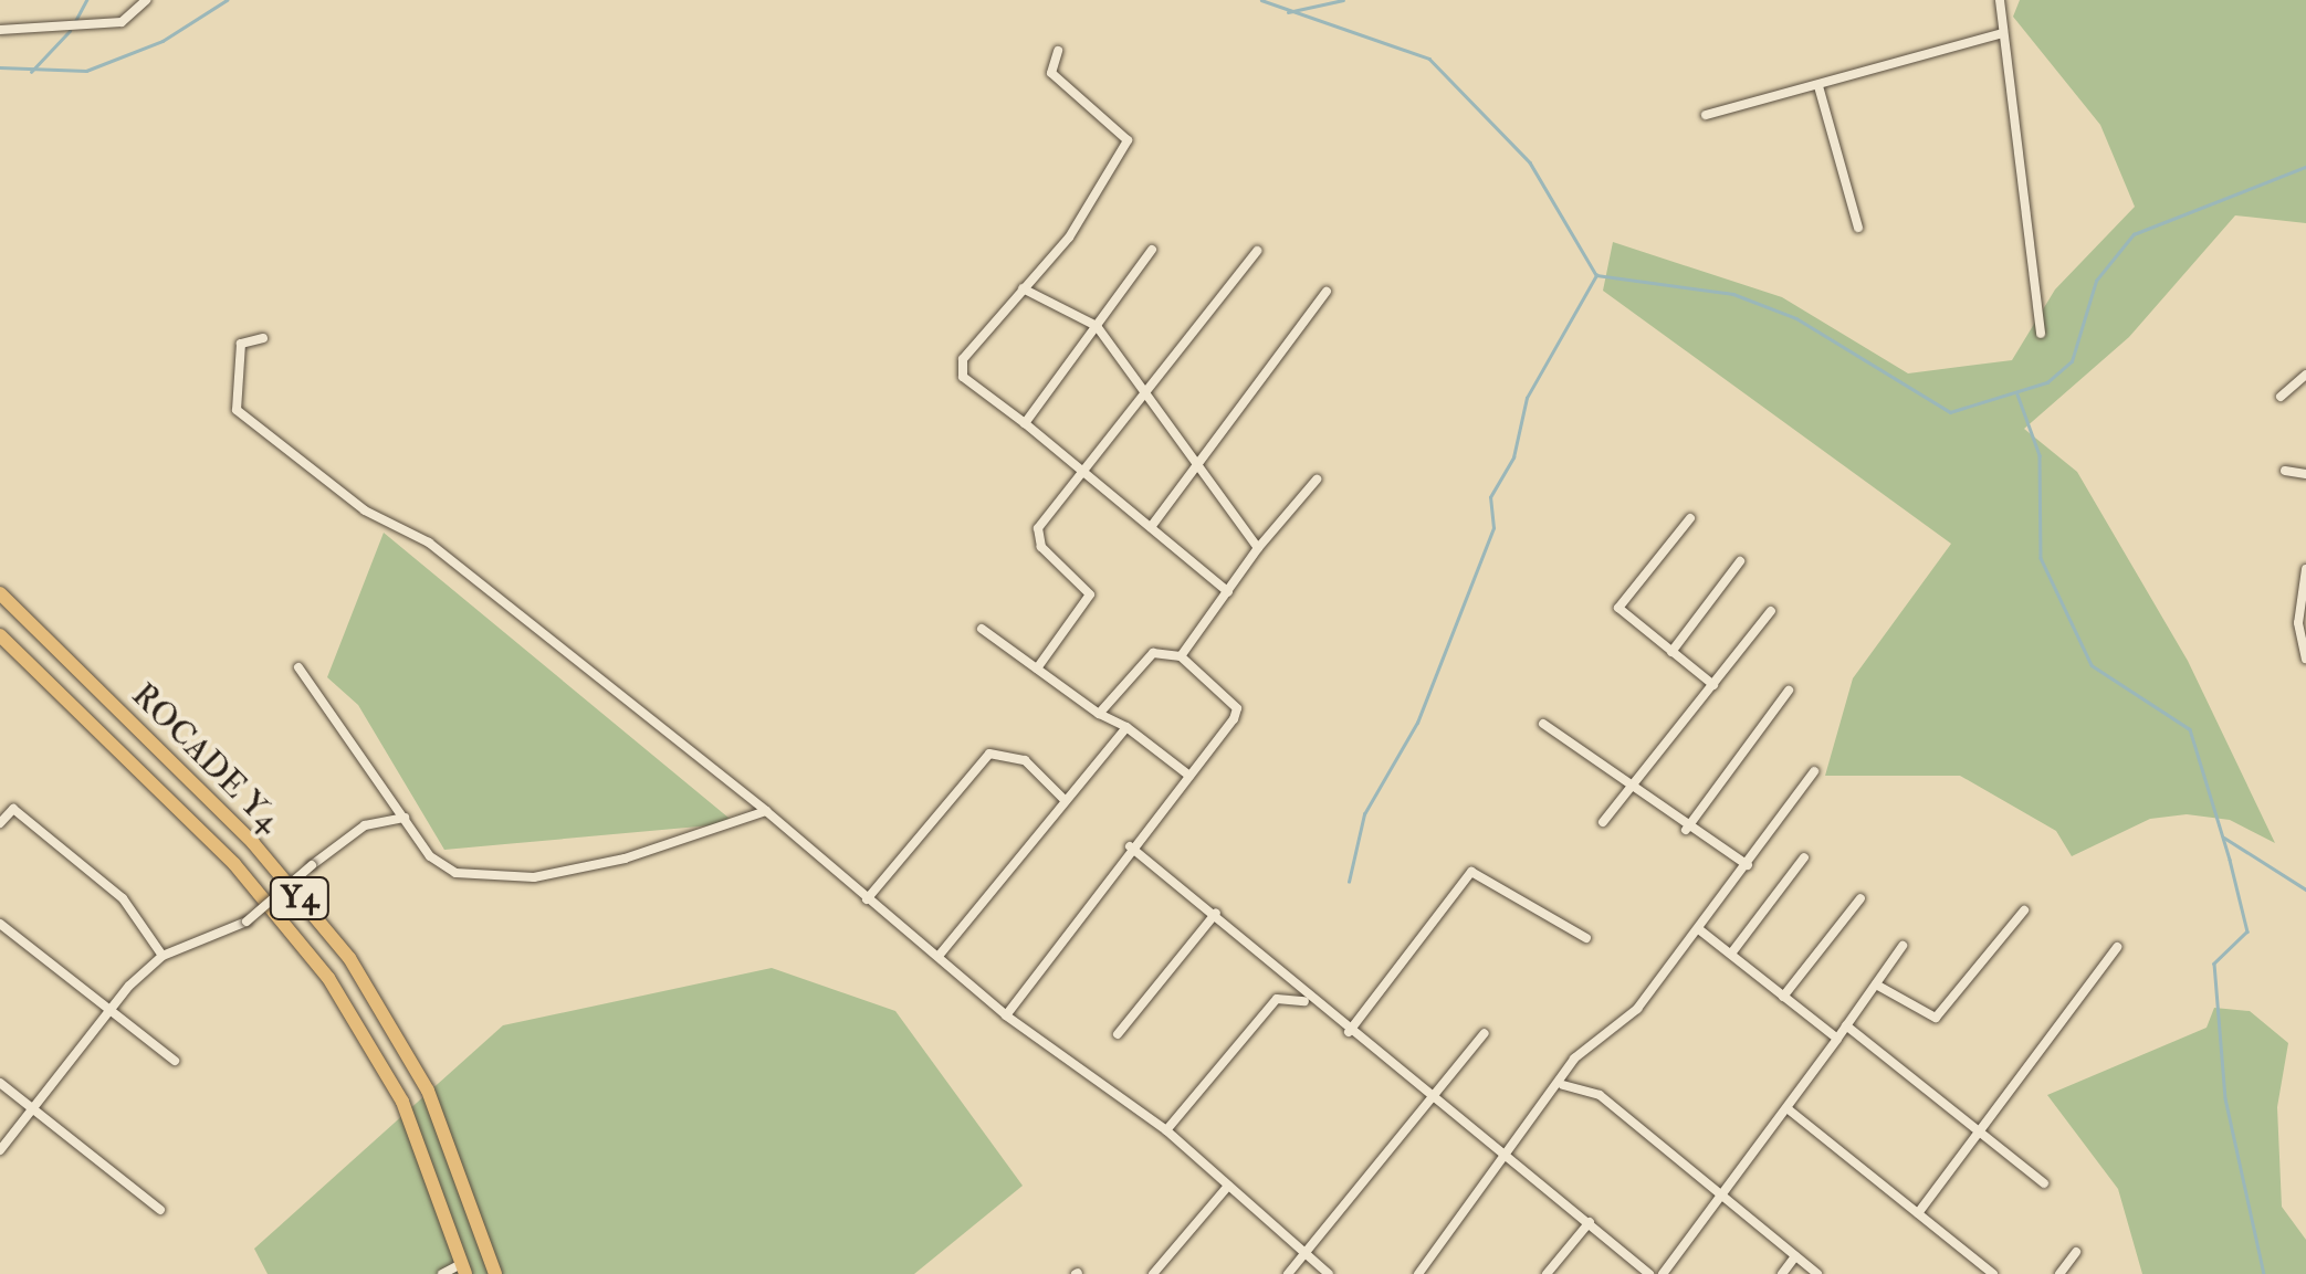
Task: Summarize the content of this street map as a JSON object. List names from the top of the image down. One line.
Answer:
{"streets":{"highway":["ROCADE Y4","Y4"]}}
